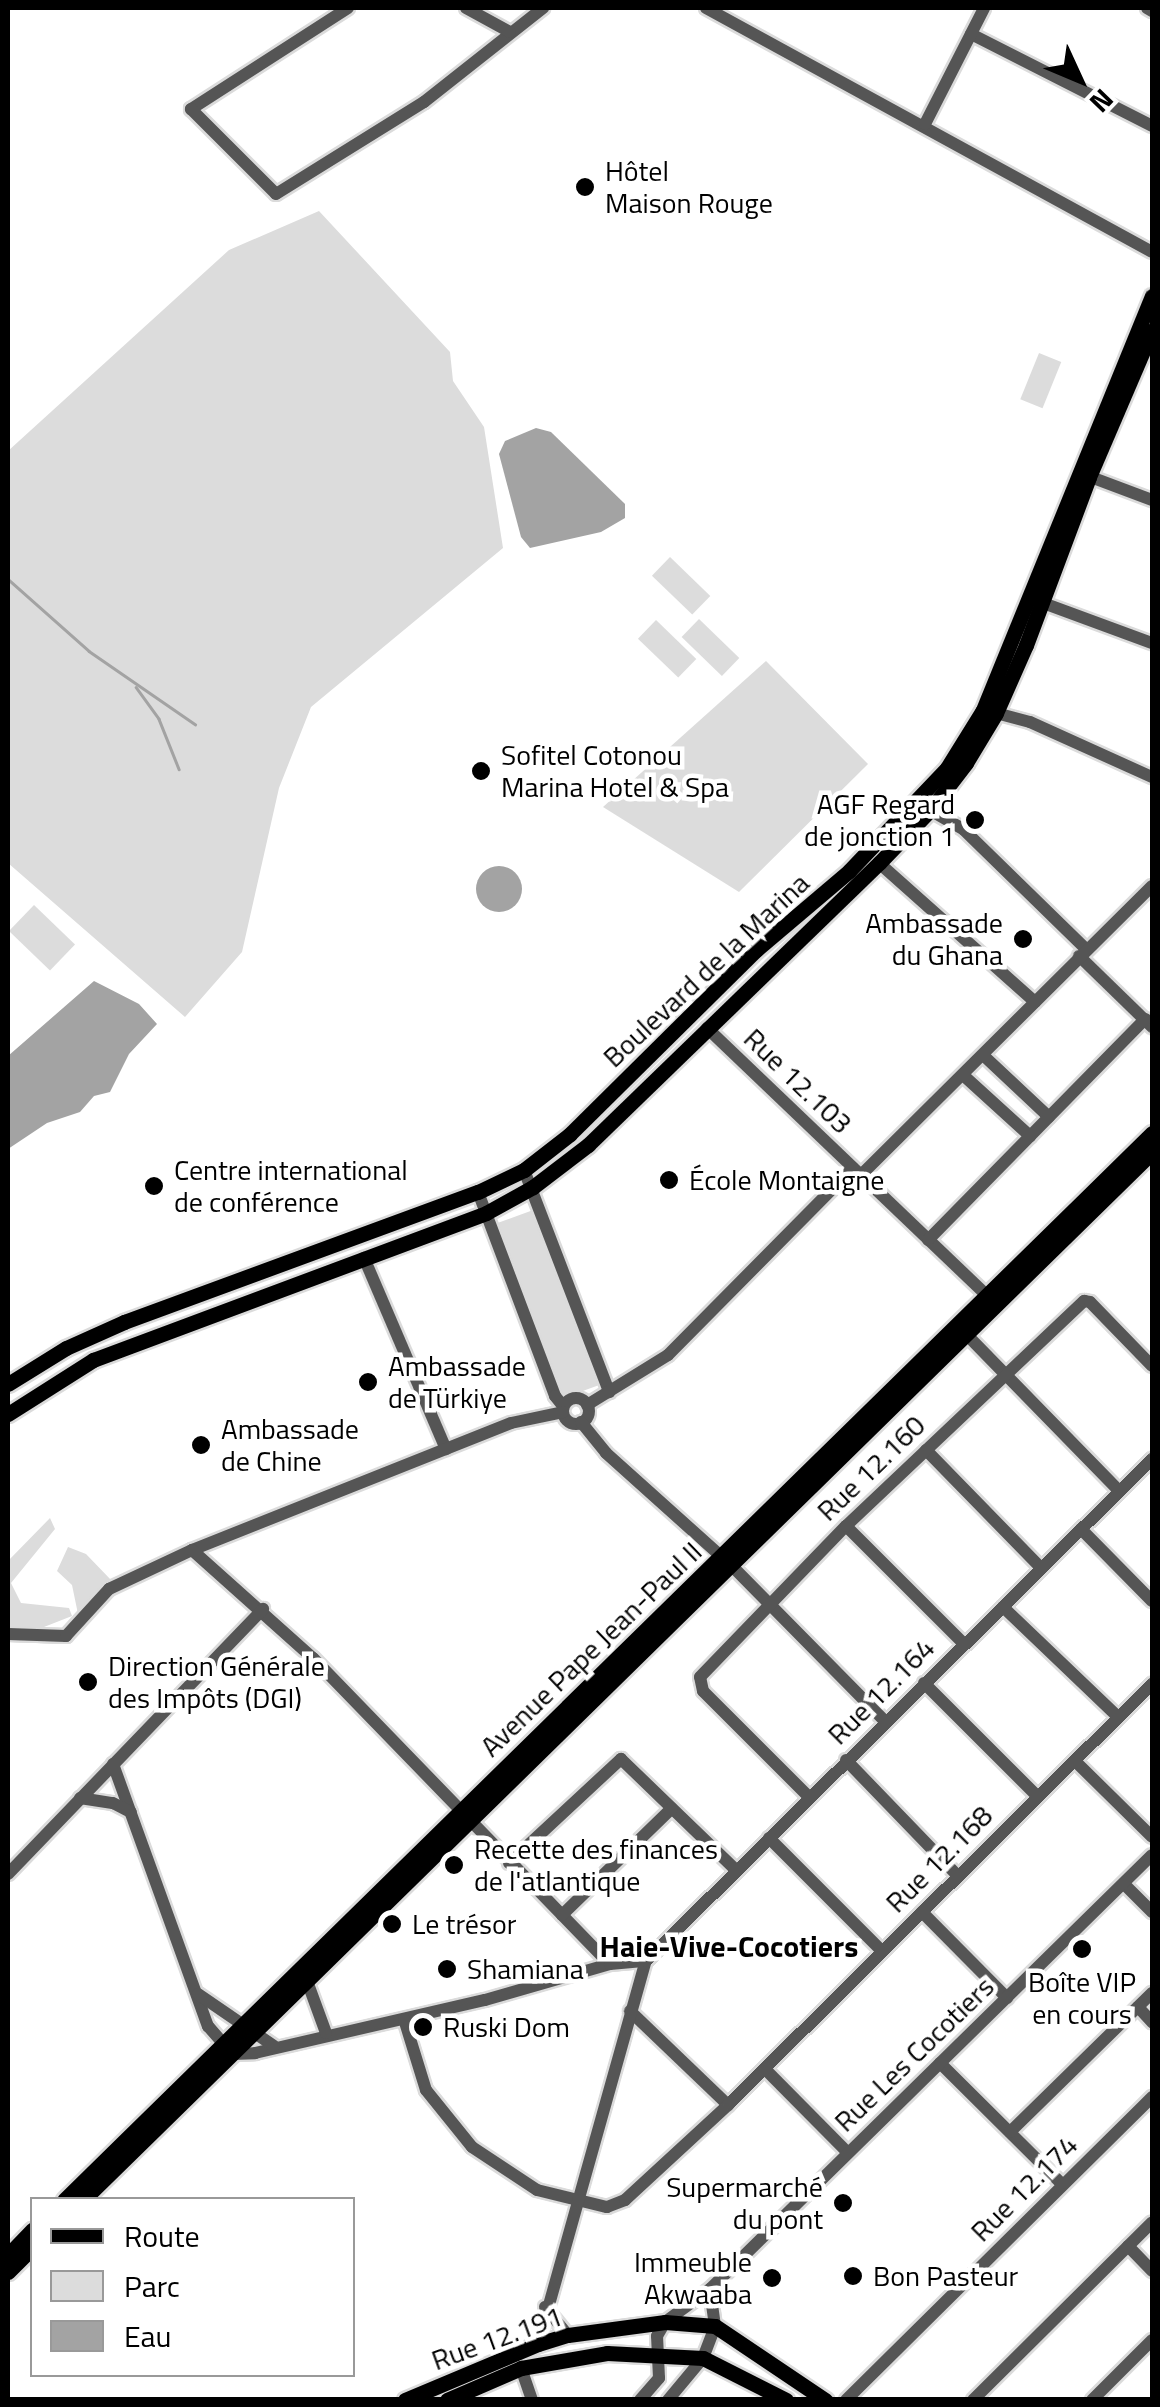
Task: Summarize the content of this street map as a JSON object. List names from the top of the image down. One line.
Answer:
{"streets":{"main road":["Boulevard de la Marina","Avenue Pape Jean-Paul II","Rue 12.191"],"street":["Rue 12.103","Rue 12.160","Rue 12.164","Rue 12.168","Rue Les Cocotiers","Rue 12.174"]},"crossings":[["Boulevard de la Marina","Rue 12.103"],["Rue 12.103","Avenue Pape Jean-Paul II"],["Rue 12.160","Rue 12.164"],["Rue Les Cocotiers","Rue 12.191"]],"districts":["Haie-Vive-Cocotiers"],"places":["Hôtel Maison Rouge","Sofitel Cotonou Marina Hotel & Spa","AGF Regard de jonction 1","Ambassade du Ghana","École Montaigne","Centre international de conférence","Ambassade de Türkiye","Ambassade de Chine","Direction Générale des Impôts (DGI)","Recette des finances de l'atlantique","Le trésor","Boîte VIP en cours","Shamiana","Ruski Dom","Supermarché du pont","Bon Pasteur","Immeuble Akwaaba"],"legend":["Route","Parc","Eau"],"north":"bottom right"}
